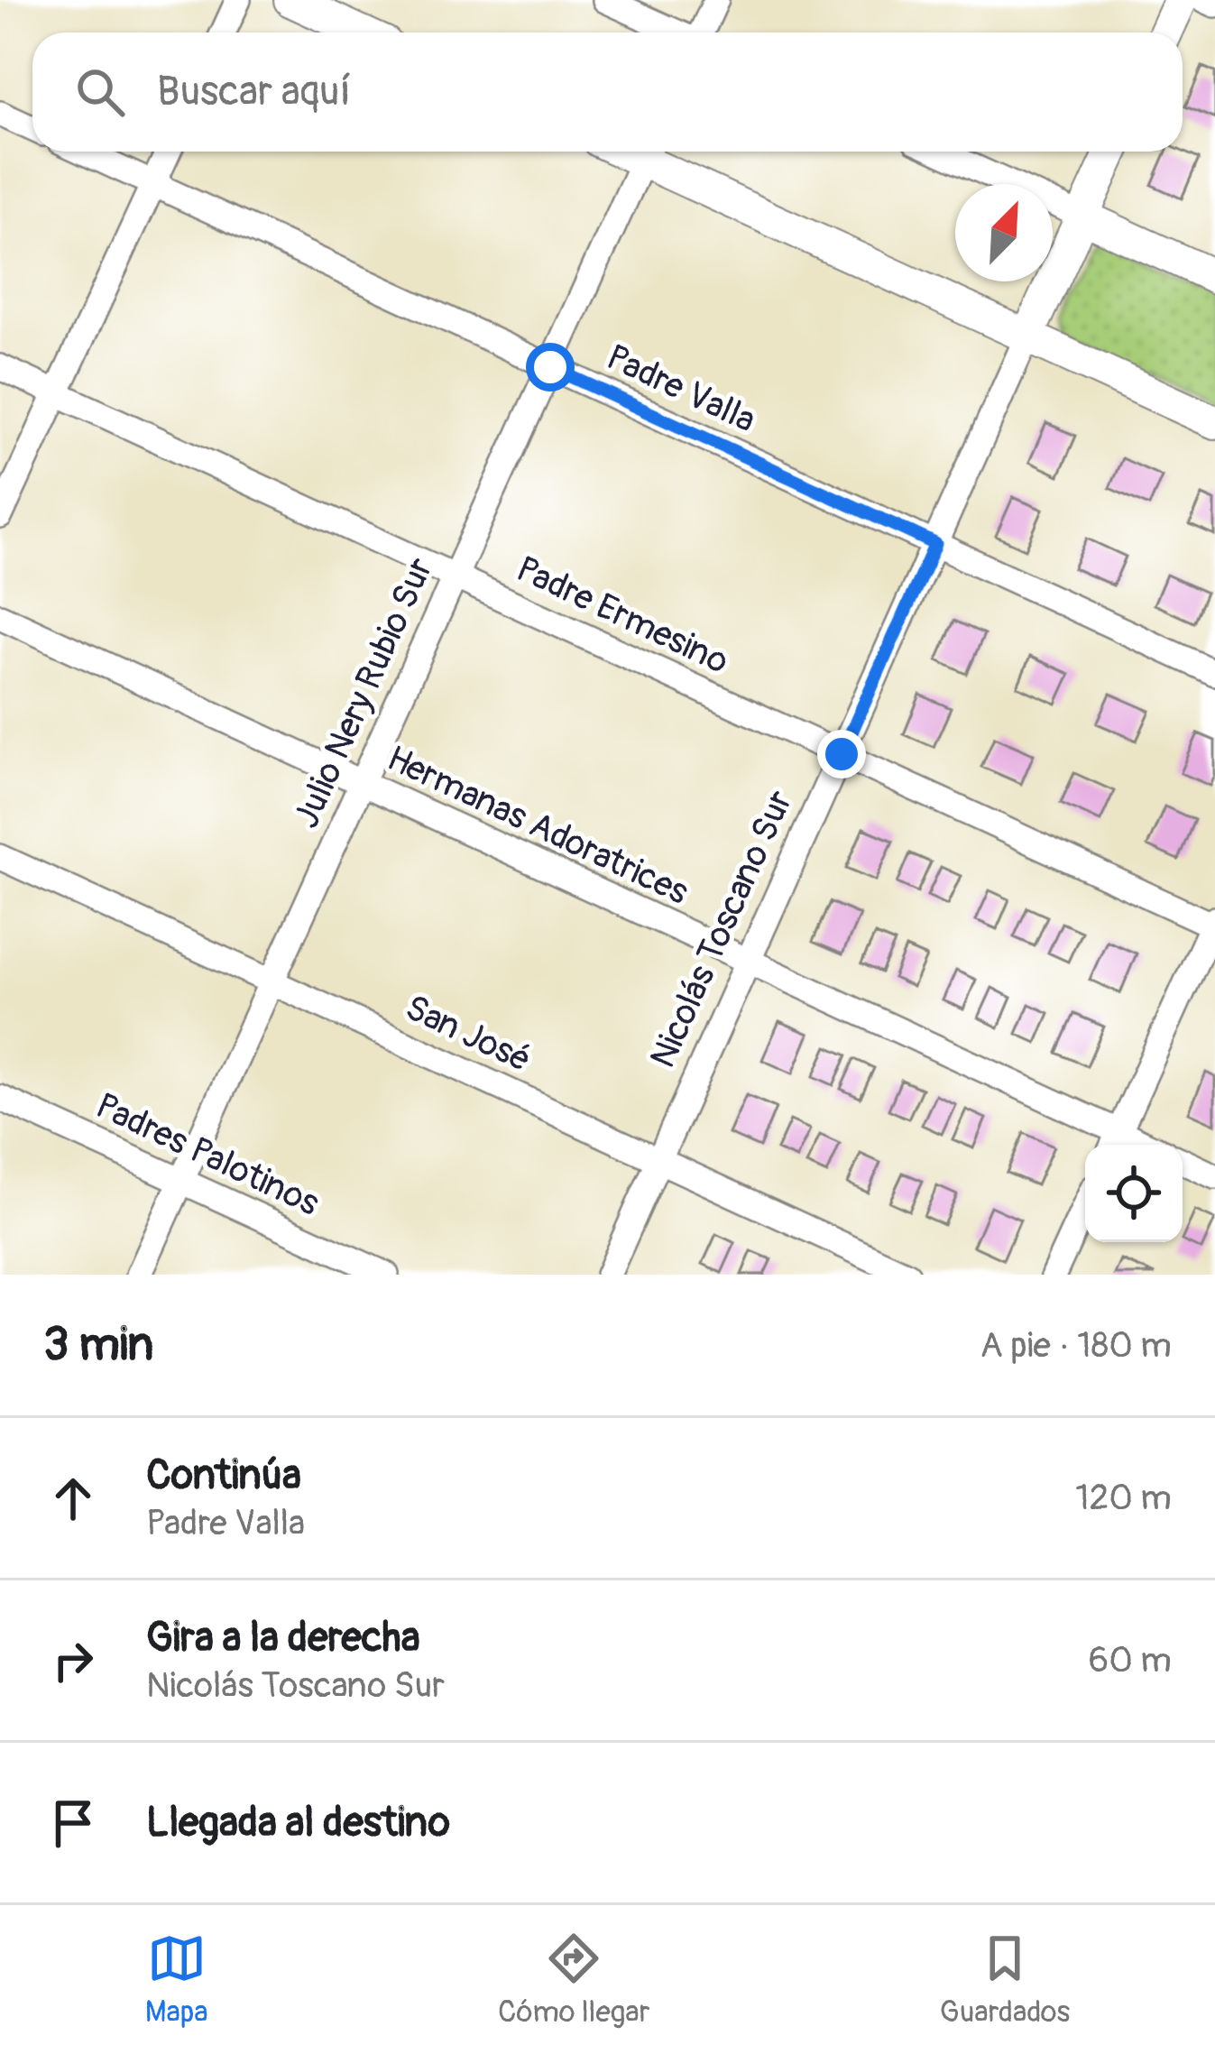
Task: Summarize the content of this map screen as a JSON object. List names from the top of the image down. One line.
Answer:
{"streets":{"street":["Padre Valla","Padre Ermesino","Julio Nery Rubio Sur","Hermanas Adoratrices","Nicolás Toscano Sur","San José","Padres Palotinos"]},"crossings":[["Padre Valla","Julio Nery Rubio Sur"],["Padre Valla","Nicolás Toscano Sur"],["Padre Ermesino","Julio Nery Rubio Sur"],["Padre Ermesino","Nicolás Toscano Sur"],["Julio Nery Rubio Sur","Hermanas Adoratrices"],["Julio Nery Rubio Sur","San José"],["Julio Nery Rubio Sur","Padres Palotinos"],["Hermanas Adoratrices","Nicolás Toscano Sur"],["Nicolás Toscano Sur","San José"]],"north":"top right","page":{"search":"Buscar aquí","heading":["3 min","A pie · 180 m"],"list":[["Continúa","Padre Valla","120 m"],["Gira a la derecha","Nicolás Toscano Sur","60 m"],"Llegada al destino"],"nav":["Mapa","Cómo llegar","Guardados"]}}
